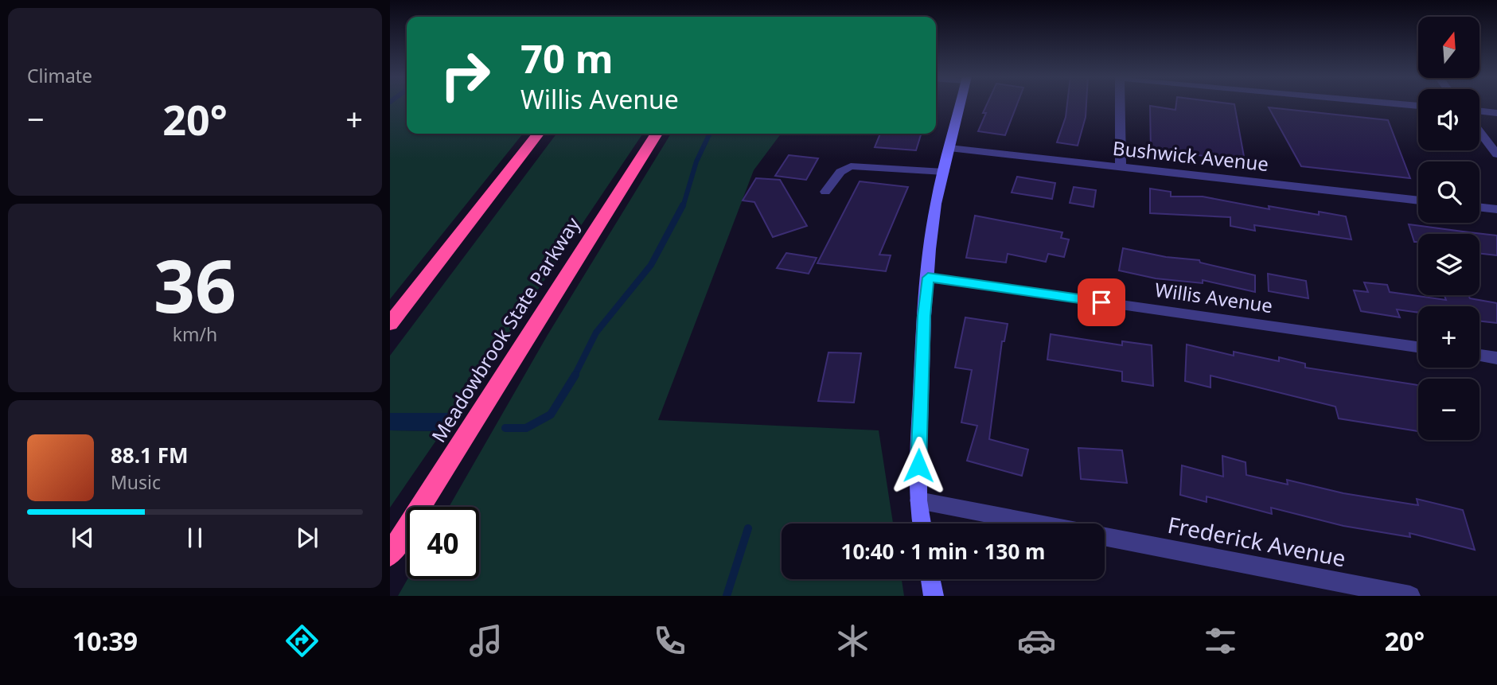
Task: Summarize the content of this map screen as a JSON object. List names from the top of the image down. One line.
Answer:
{"streets":{"highway":["Meadowbrook State Parkway"],"street":["Bushwick Avenue","Willis Avenue","Frederick Avenue"]},"north":"top","page":{"tile":["Climate",["36","km/h"]],"map_buttons":["+","−"],"turn":["70 m","Willis Avenue"],"heat":["−","20°","+"],"song":["88.1 FM","Music"],"limit":"40","trip":"10:40 · 1 min · 130 m","tabs":["10:39","20°"]}}
